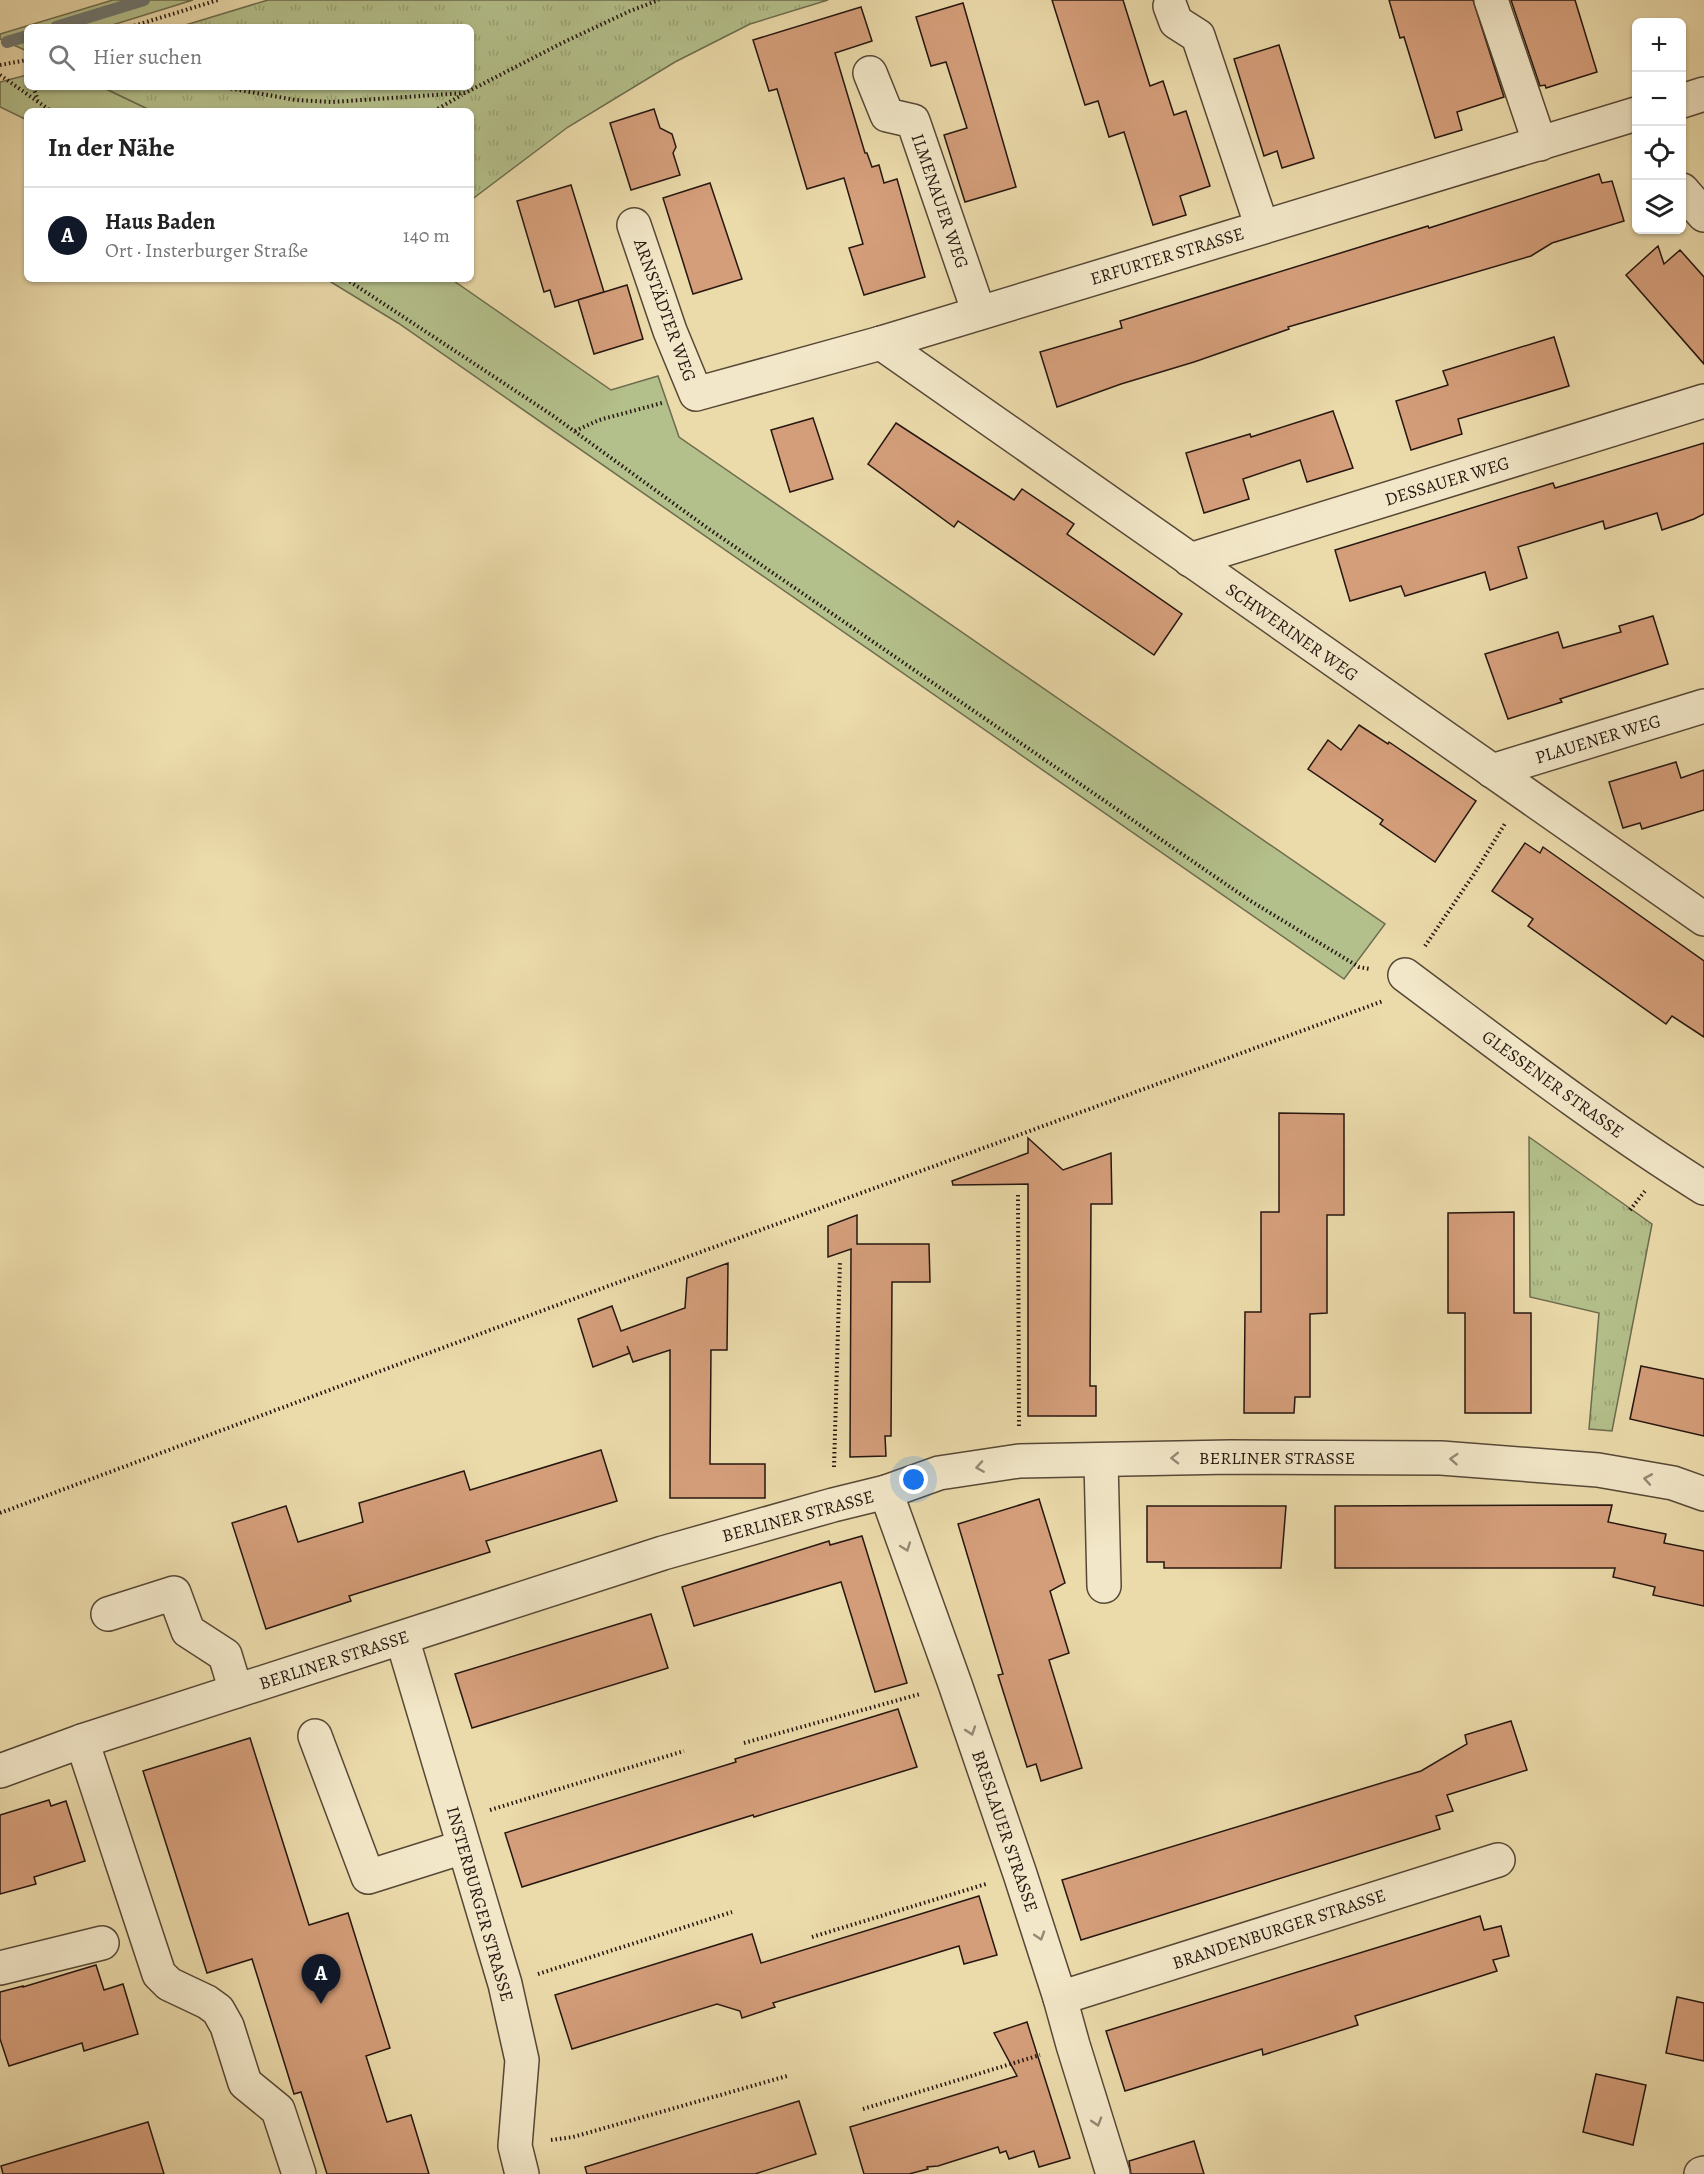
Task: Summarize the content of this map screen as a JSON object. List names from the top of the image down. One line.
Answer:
{"streets":{"street":["ILMENAUER WEG","ERFURTER STRASSE","ARNSTÄDTER WEG","DESSAUER WEG","SCHWERINER WEG","PLAUENER WEG","GLESSENER STRASSE","BERLINER STRASSE","BRESLAUER STRASSE","INSTERBURGER STRASSE","BRANDENBURGER STRASSE"]},"crossings":[["ILMENAUER WEG","ERFURTER STRASSE"],["ERFURTER STRASSE","ARNSTÄDTER WEG"],["ERFURTER STRASSE","SCHWERINER WEG"],["DESSAUER WEG","SCHWERINER WEG"],["SCHWERINER WEG","PLAUENER WEG"],["BERLINER STRASSE","BRESLAUER STRASSE"],["BERLINER STRASSE","INSTERBURGER STRASSE"],["BRESLAUER STRASSE","BRANDENBURGER STRASSE"]],"one_way":["BERLINER STRASSE","BRESLAUER STRASSE"],"page":{"map_buttons":["+","−"],"search":"Hier suchen","heading":"In der Nähe","list":[{"mark":"A","name":"Haus Baden","note":"Ort · Insterburger Straße","value":"140 m"}],"pins":"A"}}
